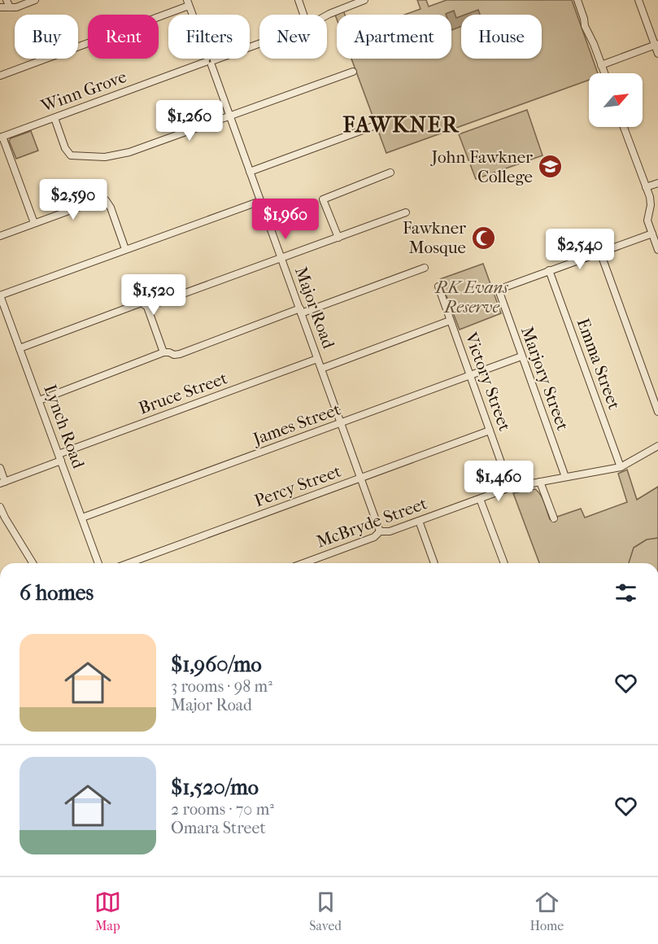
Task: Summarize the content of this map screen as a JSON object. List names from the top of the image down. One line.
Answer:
{"streets":{"street":["Winn Grove","Major Road","Emma Street","Marjory Street","Victory Street","Bruce Street","James Street","Lynch Road","Percy Street","McBryde Street"]},"crossings":[["Winn Grove","Major Road"],["Major Road","Bruce Street"],["Major Road","James Street"],["Major Road","Percy Street"],["Major Road","McBryde Street"],["Emma Street","Marjory Street"],["Emma Street","McBryde Street"],["Marjory Street","James Street"],["Marjory Street","McBryde Street"],["Victory Street","James Street"],["Victory Street","Percy Street"],["Victory Street","McBryde Street"],["Bruce Street","Lynch Road"],["James Street","Lynch Road"]],"districts":["FAWKNER"],"parks":["RK Evans Reserve"],"places":{"school or university":["John Fawkner College"],"mosque":["Fawkner Mosque"]},"north":"top right","page":{"chip":["Buy","Rent","Filters","New","Apartment","House"],"price":["$1,260","$2,590","$1,960","$2,540","$1,520","$1,460"],"heading":"6 homes","list":[{"name":"$1,960/mo","note":"3 rooms · 98 m² · Major Road"},{"name":"$1,520/mo","note":"2 rooms · 70 m² · Omara Street"}],"tabs":["Map","Saved","Home"]}}
